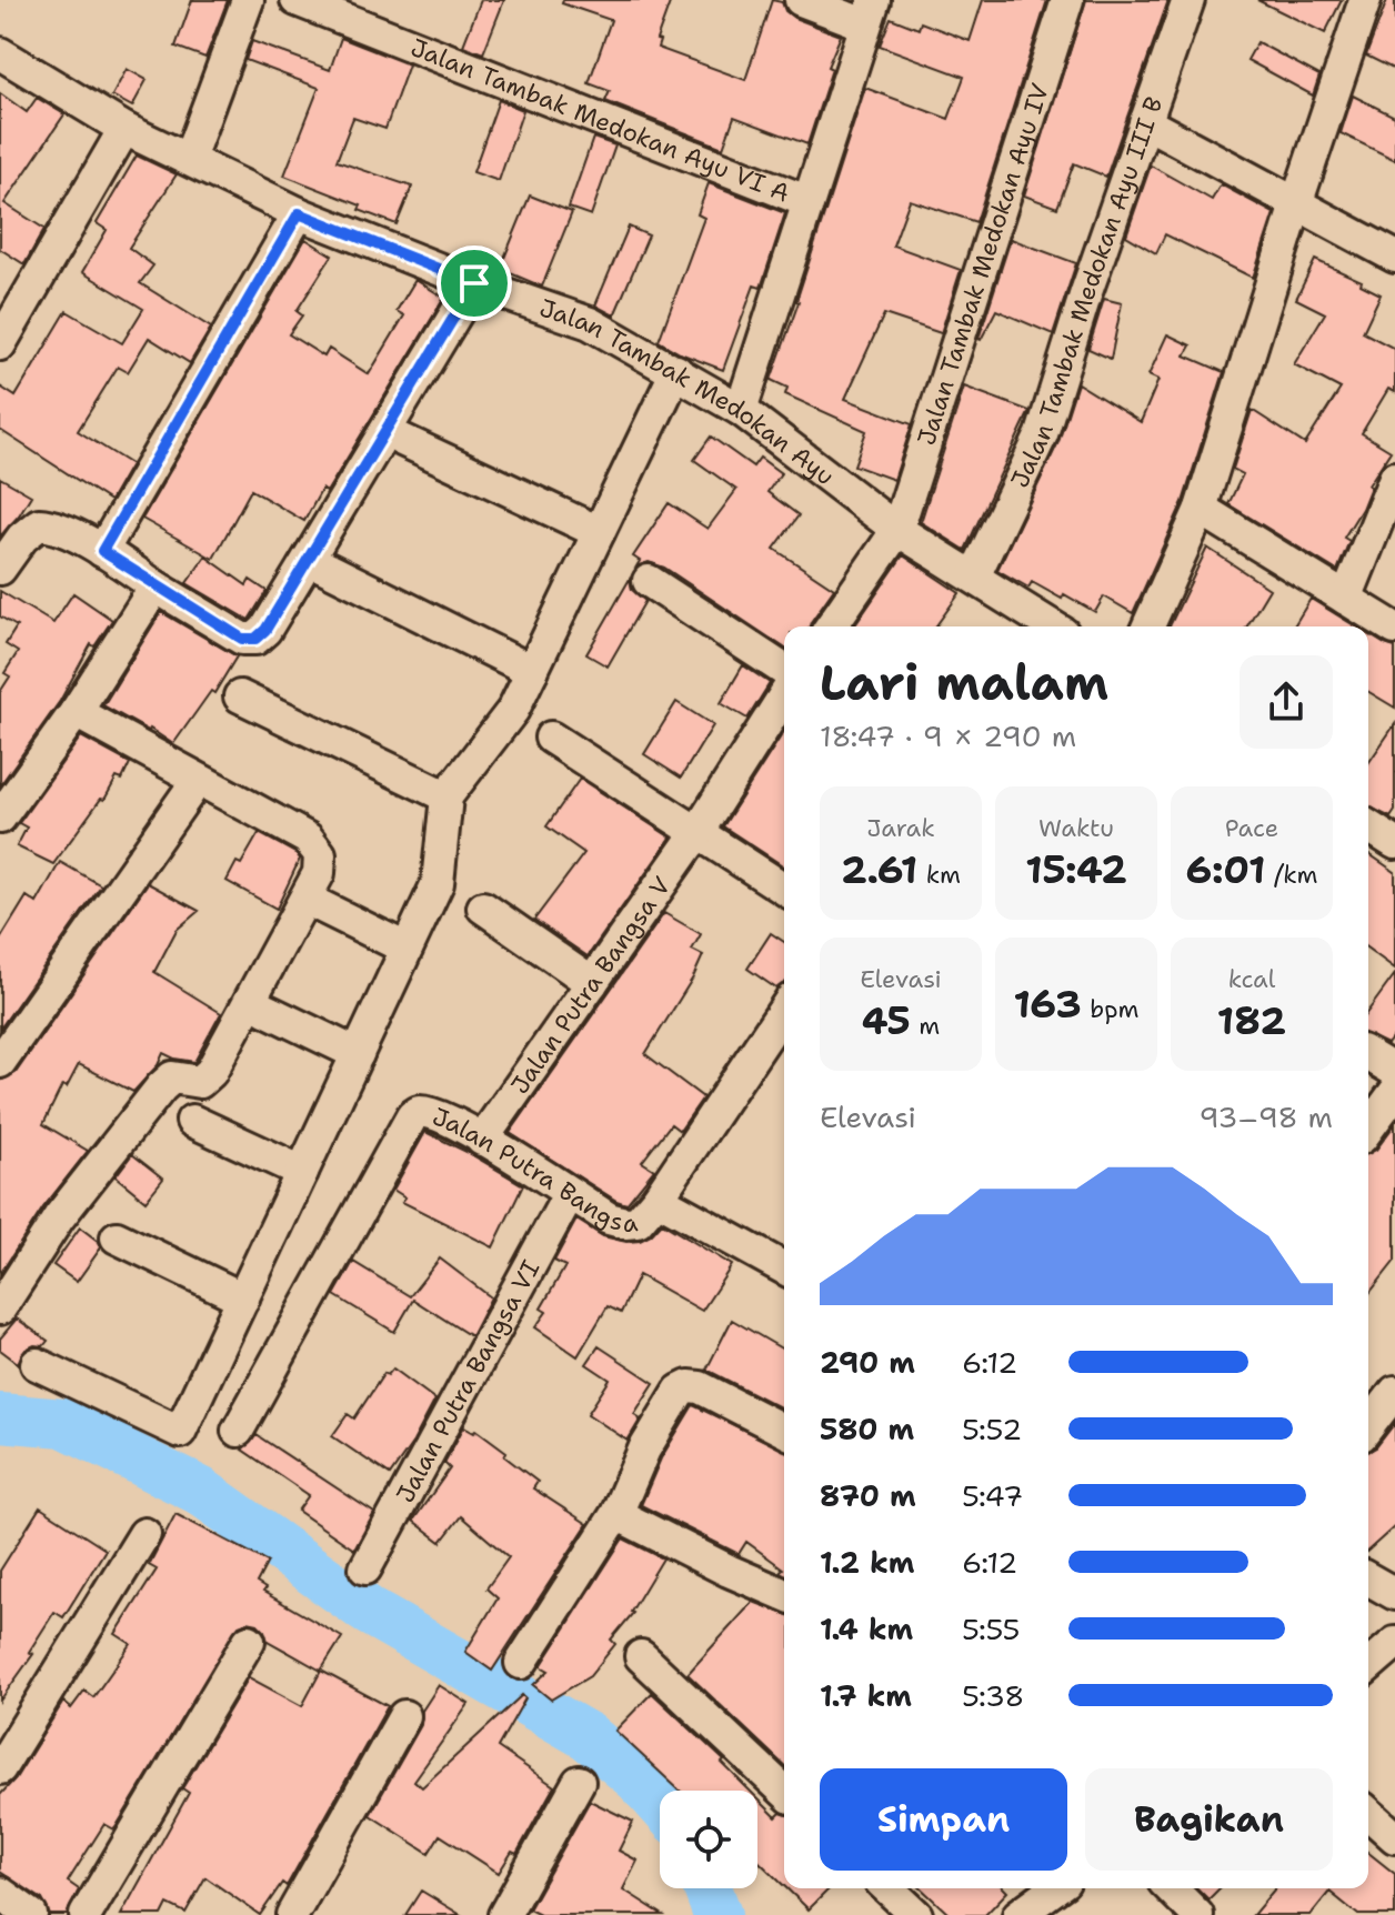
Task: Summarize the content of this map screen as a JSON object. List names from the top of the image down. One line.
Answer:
{"streets":{"street":["Jalan Tambak Medokan Ayu VI A","Jalan Tambak Medokan Ayu IV","Jalan Tambak Medokan Ayu III B","Jalan Tambak Medokan Ayu","Jalan Putra Bangsa V","Jalan Putra Bangsa","Jalan Putra Bangsa VI"]},"crossings":[["Jalan Tambak Medokan Ayu IV","Jalan Tambak Medokan Ayu"],["Jalan Tambak Medokan Ayu III B","Jalan Tambak Medokan Ayu"],["Jalan Putra Bangsa V","Jalan Putra Bangsa"],["Jalan Putra Bangsa","Jalan Putra Bangsa VI"]],"page":{"heading":["Lari malam","18:47 · 9 × 290 m"],"stats":[["Jarak","2.61 km"],["Waktu","15:42"],["Pace","6:01 /km"],["Elevasi","45 m"],["163 bpm"],["kcal","182"]],"chart":["Elevasi","93–98 m"],"list":[{"name":"290 m","note":"6:12"},{"name":"580 m","note":"5:52"},{"name":"870 m","note":"5:47"},{"name":"1.2 km","note":"6:12"},{"name":"1.4 km","note":"5:55"},{"name":"1.7 km","note":"5:38"}],"buttons":["Simpan","Bagikan"]}}
